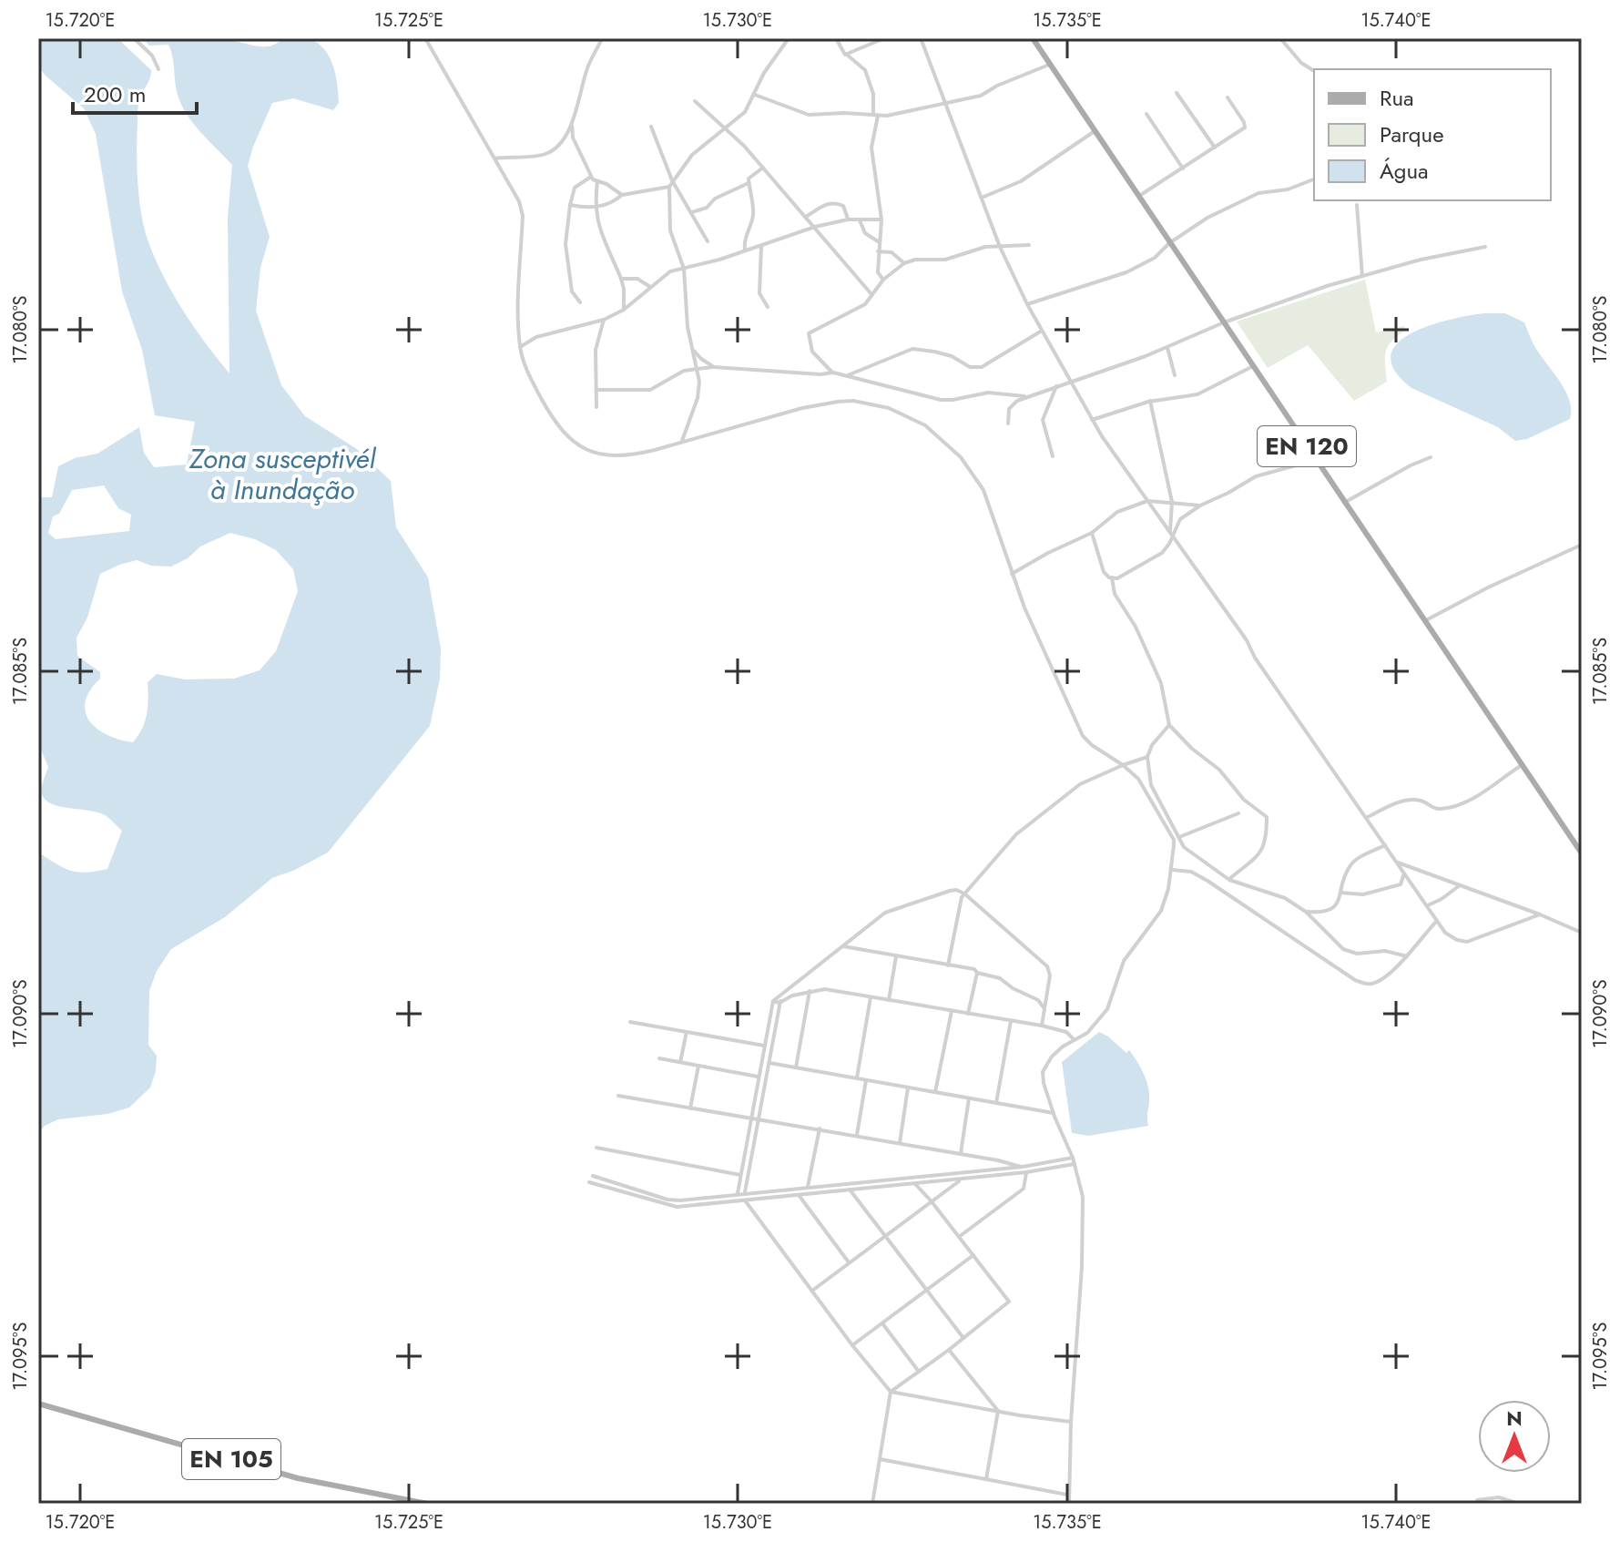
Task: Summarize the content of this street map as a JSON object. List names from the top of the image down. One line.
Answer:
{"streets":{"main road":["EN 120","EN 105"]},"water":["Zona susceptivél à Inundação"],"legend":["Rua","Parque","Água"],"scale_bar":"200 m","north":"top","coordinates":["15.720°E","15.725°E","15.730°E","15.735°E","15.740°E","17.080°S","17.085°S","17.090°S","17.095°S"]}
